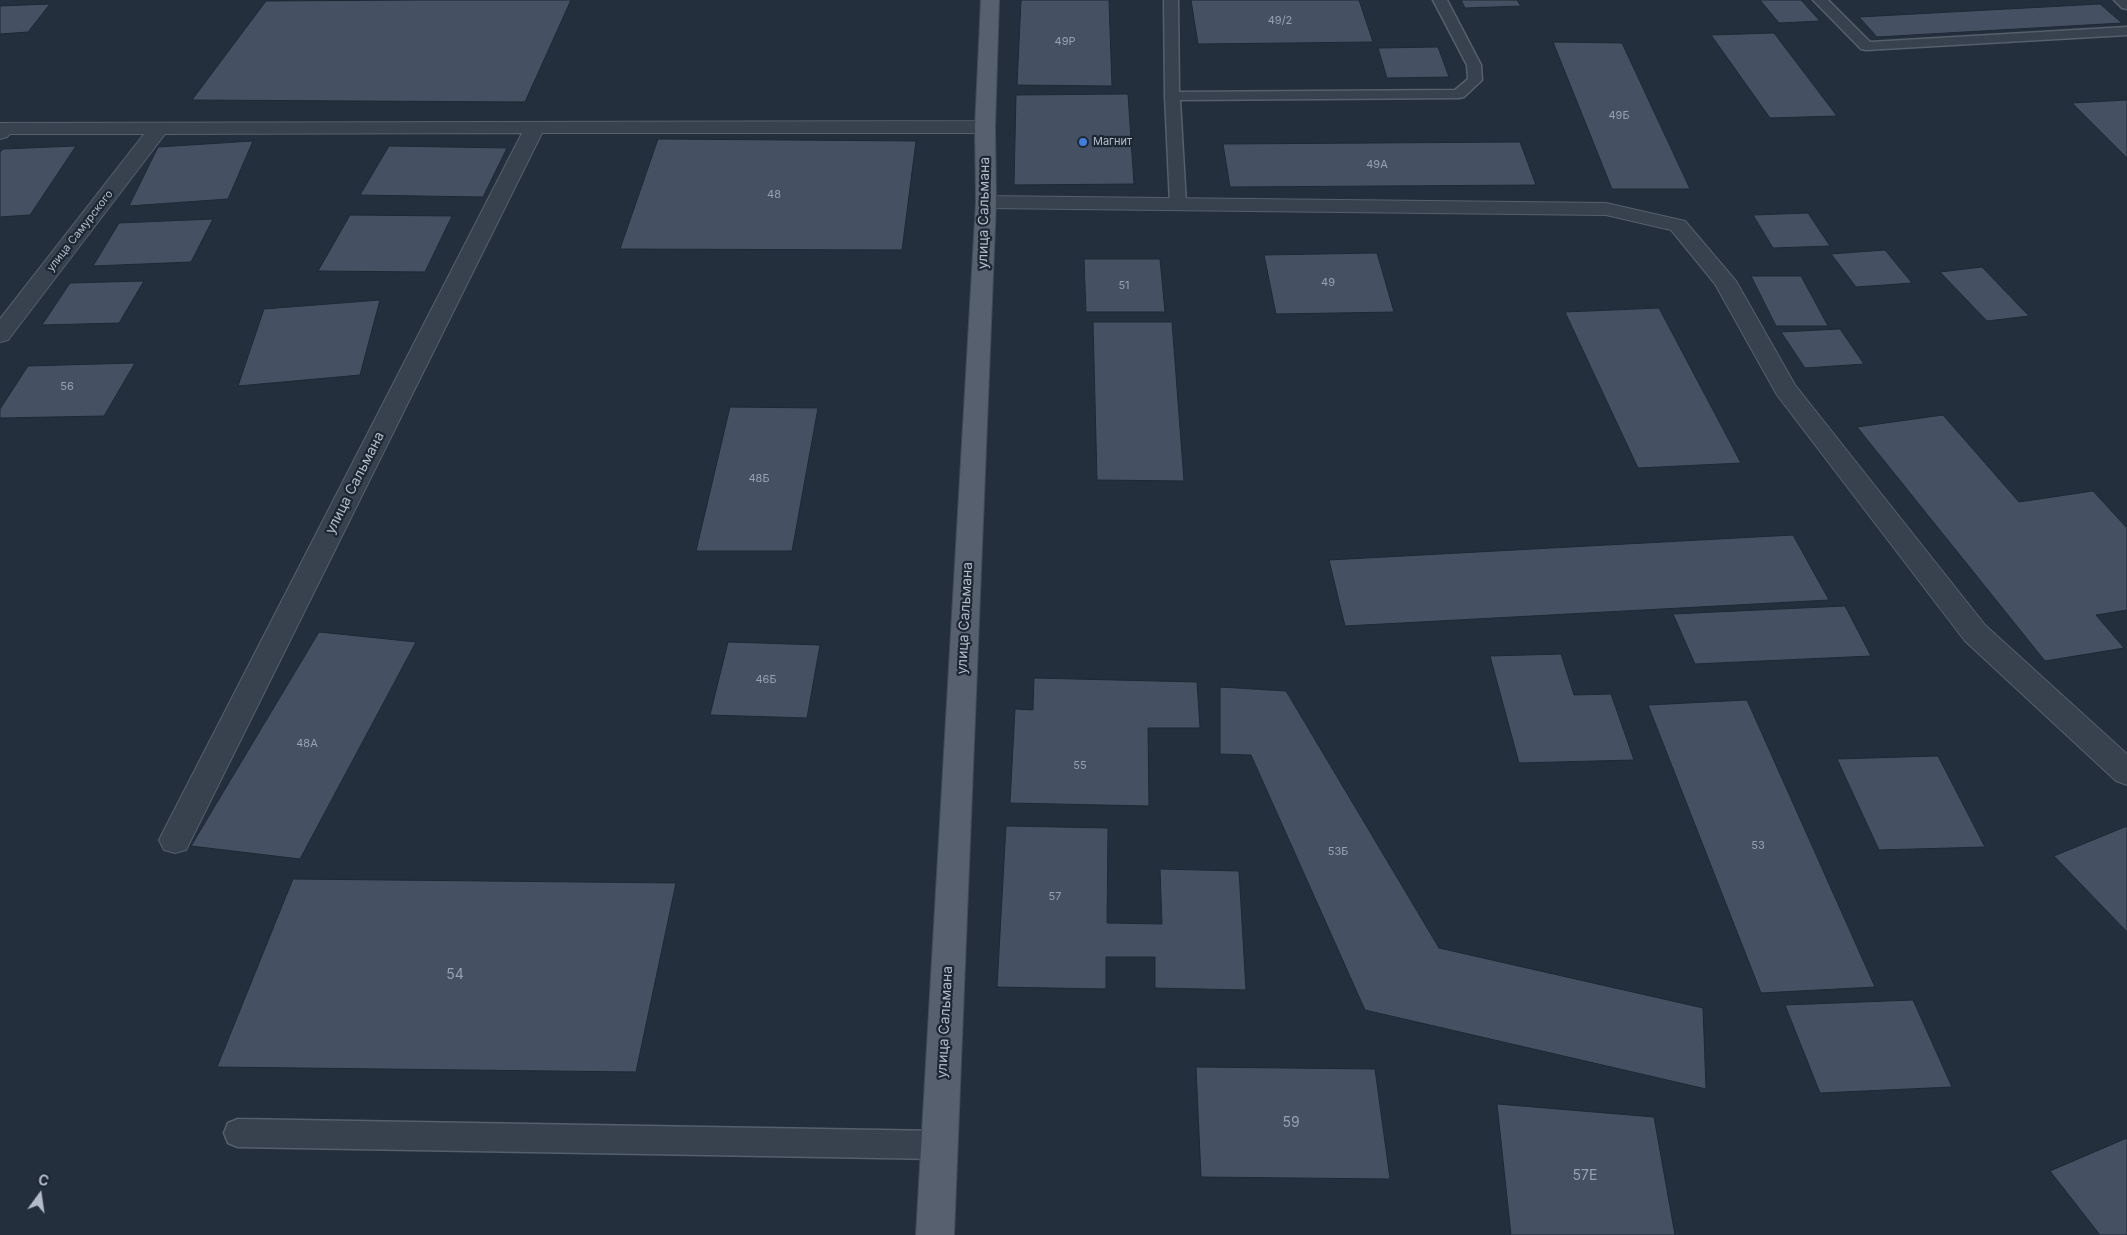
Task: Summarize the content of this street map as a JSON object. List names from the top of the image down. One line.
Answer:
{"streets":{"main road":["улица Сальмана"],"street":["улица Самурского"]},"places":["Магнит"],"house_numbers":["49/2","49Р","49Б","49А","48","49","51","56","48Б","46Б","48А","55","53","53Б","57","54","59","57Е"],"north":"top"}
